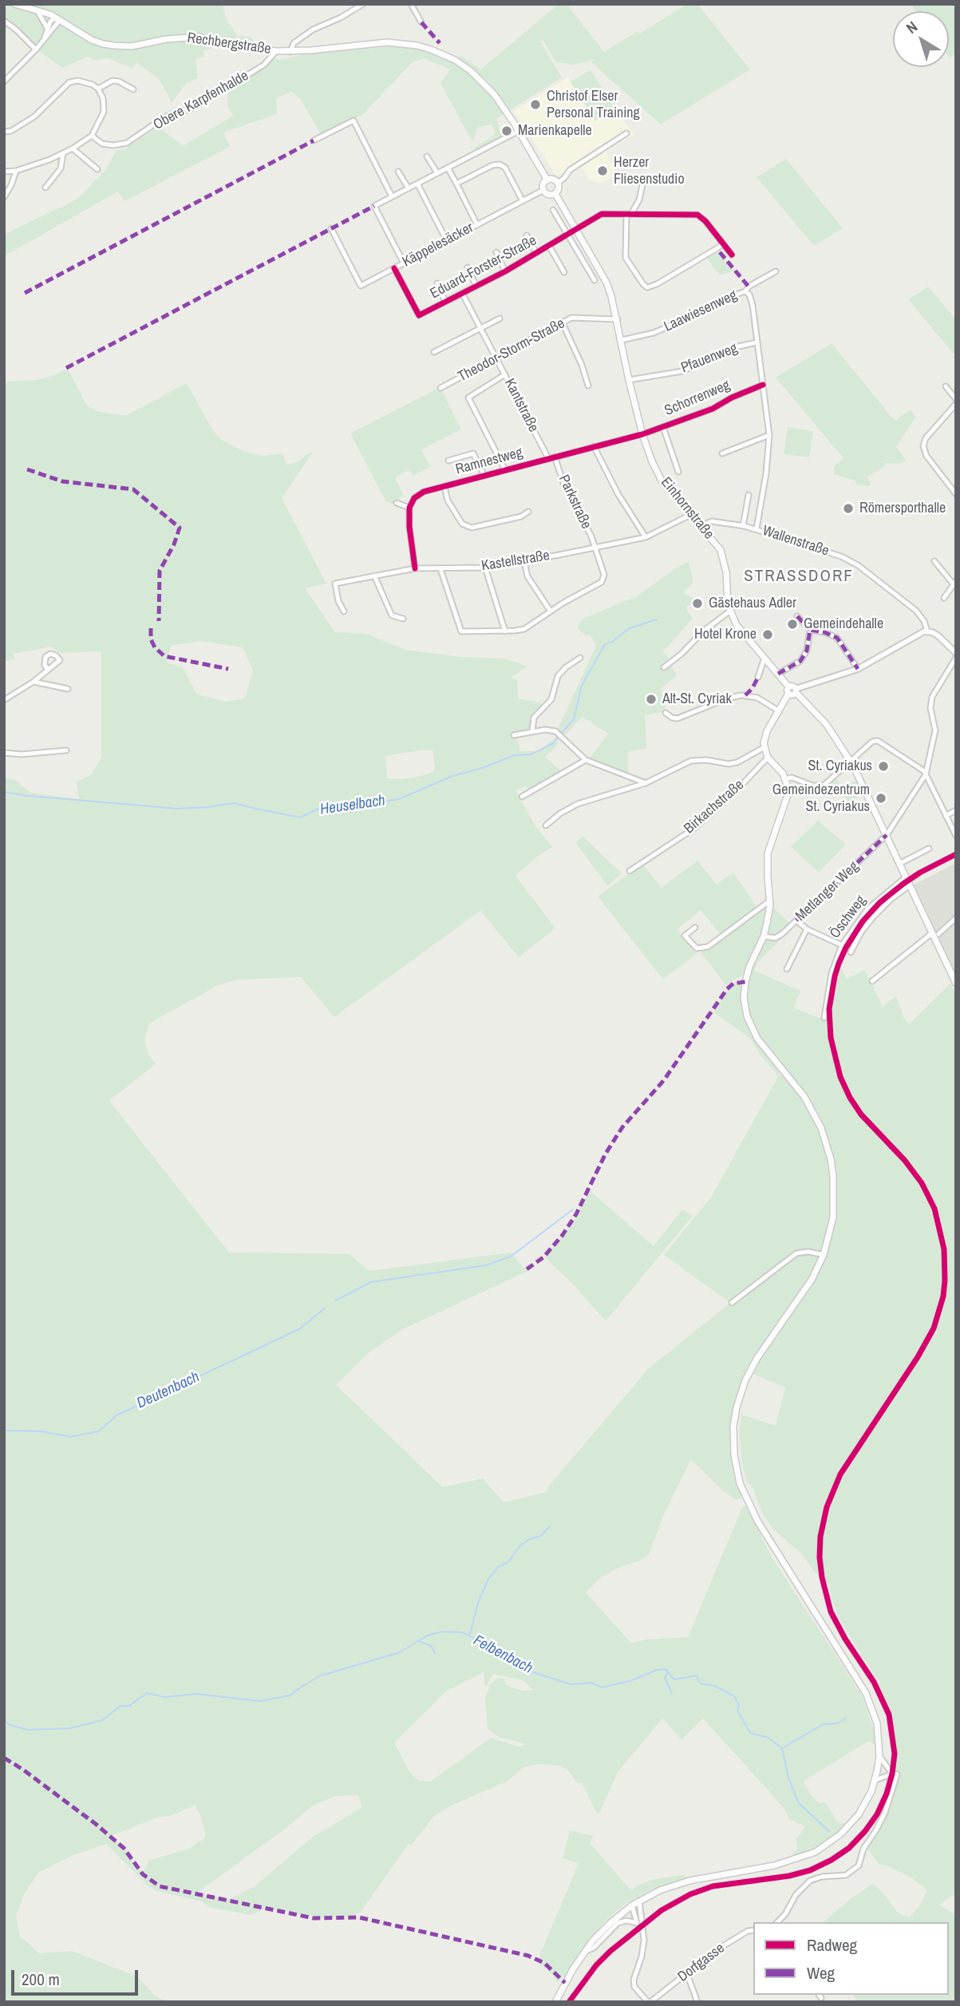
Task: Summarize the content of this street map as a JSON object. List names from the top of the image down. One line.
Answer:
{"streets":{"main road":["Rechbergstraße","Einhornstraße"],"street":["Obere Karpfenhalde","Käppelesäcker","Eduard-Forster-Straße","Laawiesenweg","Theodor-Storm-Straße","Pfauenweg","Schorrenweg","Kantstraße","Ramnestweg","Parkstraße","Wallenstraße","Kastellstraße","Birkachstraße","Metlanger Weg","Öschweg","Dorfgasse"]},"crossings":[["Rechbergstraße","Obere Karpfenhalde"],["Käppelesäcker","Eduard-Forster-Straße"],["Käppelesäcker","Einhornstraße"],["Eduard-Forster-Straße","Kantstraße"],["Eduard-Forster-Straße","Einhornstraße"],["Laawiesenweg","Einhornstraße"],["Theodor-Storm-Straße","Kantstraße"],["Theodor-Storm-Straße","Einhornstraße"],["Pfauenweg","Einhornstraße"],["Schorrenweg","Ramnestweg"],["Schorrenweg","Einhornstraße"],["Kantstraße","Ramnestweg"],["Ramnestweg","Parkstraße"],["Ramnestweg","Einhornstraße"],["Parkstraße","Kastellstraße"],["Einhornstraße","Wallenstraße"],["Einhornstraße","Kastellstraße"],["Einhornstraße","Metlanger Weg"],["Einhornstraße","Öschweg"]],"districts":["STRASSDORF"],"water":["Heuselbach","Deutenbach","Felbenbach"],"places":["Christof Elser Personal Training","Marienkapelle","Herzer Fliesenstudio","Römersporthalle","Gästehaus Adler","Gemeindehalle","Hotel Krone","Alt-St. Cyriak","St. Cyriakus","Gemeindezentrum St. Cyriakus"],"legend":["Radweg","Weg"],"scale_bar":"200 m","north":"top left"}
